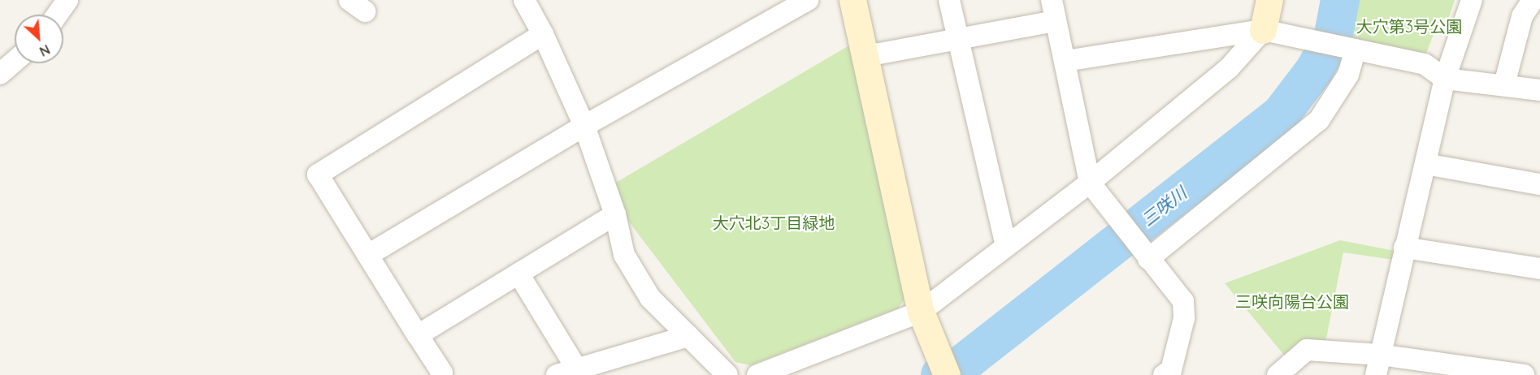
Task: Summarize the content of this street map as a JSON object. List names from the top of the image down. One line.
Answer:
{"water":["三咲川"],"parks":["大穴第3号公園","大穴北3丁目緑地","三咲向陽台公園"],"north":"bottom right"}
